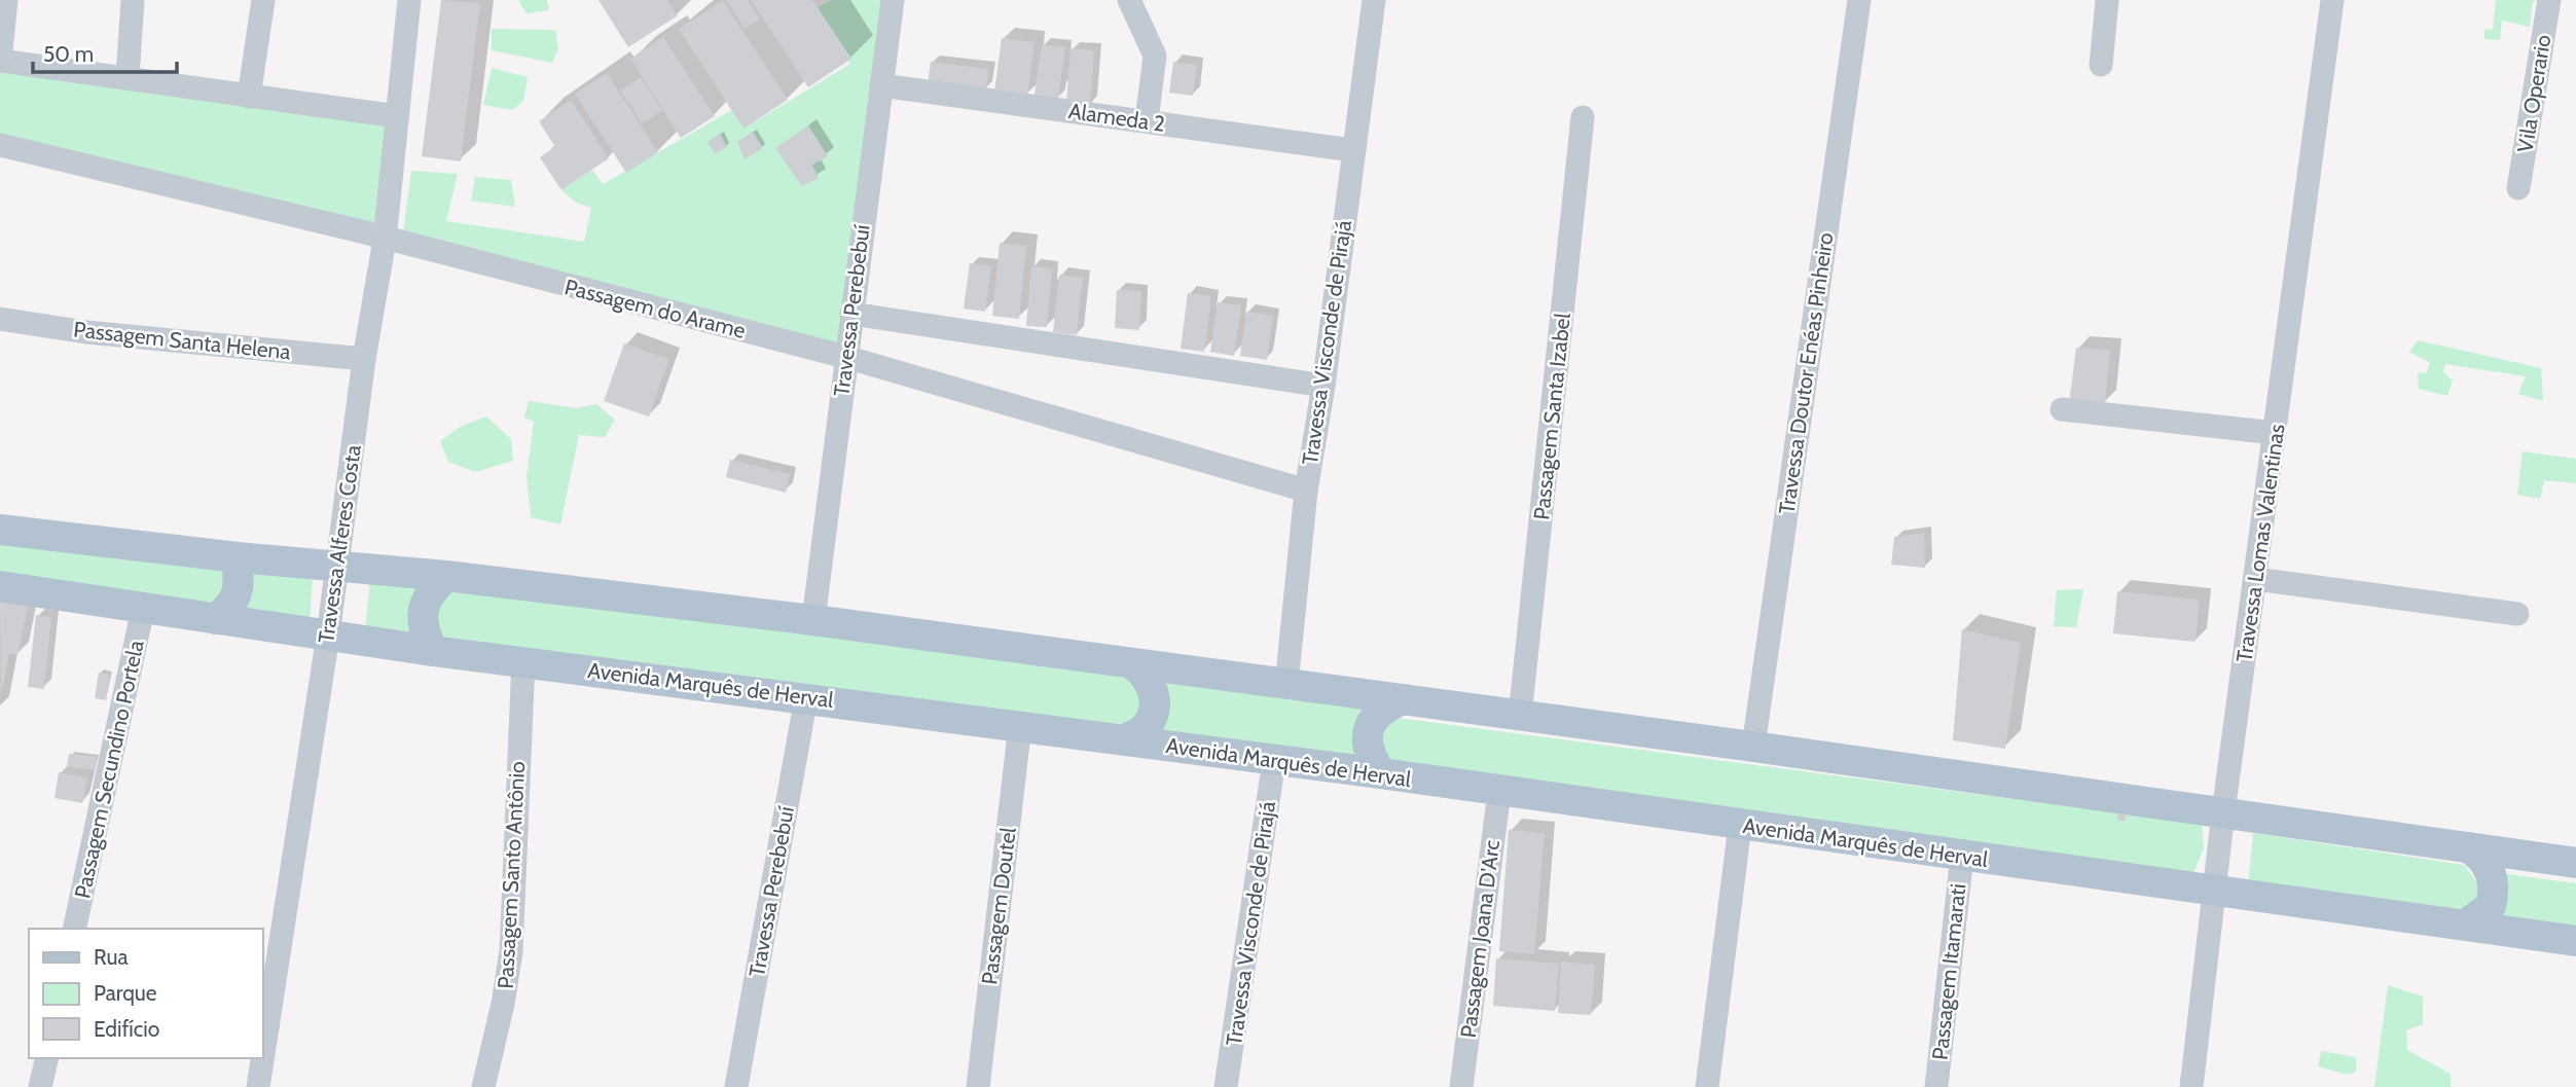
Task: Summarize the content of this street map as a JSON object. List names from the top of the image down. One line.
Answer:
{"streets":{"main road":["Avenida Marquês de Herval"],"street":["Vila Operario","Alameda 2","Passagem do Arame","Travessa Perebebuí","Passagem Santa Helena","Travessa Visconde de Pirajá","Travessa Doutor Enéas Pinheiro","Passagem Santa Izabel","Travessa Lomas Valentinas","Travessa Alferes Costa","Passagem Secundino Portela","Passagem Santo Antônio","Passagem Doutel","Passagem Joana D'Arc","Passagem Itamarati"]},"crossings":[["Alameda 2","Travessa Perebebuí"],["Alameda 2","Travessa Visconde de Pirajá"],["Passagem do Arame","Travessa Perebebuí"],["Passagem do Arame","Travessa Visconde de Pirajá"],["Passagem do Arame","Travessa Alferes Costa"],["Travessa Perebebuí","Avenida Marquês de Herval"],["Passagem Santa Helena","Travessa Alferes Costa"],["Travessa Visconde de Pirajá","Avenida Marquês de Herval"],["Travessa Lomas Valentinas","Avenida Marquês de Herval"],["Travessa Alferes Costa","Avenida Marquês de Herval"],["Avenida Marquês de Herval","Passagem Secundino Portela"],["Avenida Marquês de Herval","Passagem Santo Antônio"],["Avenida Marquês de Herval","Passagem Doutel"],["Avenida Marquês de Herval","Passagem Joana D'Arc"],["Avenida Marquês de Herval","Passagem Itamarati"]],"legend":["Rua","Parque","Edifício"],"scale_bar":"50 m"}
